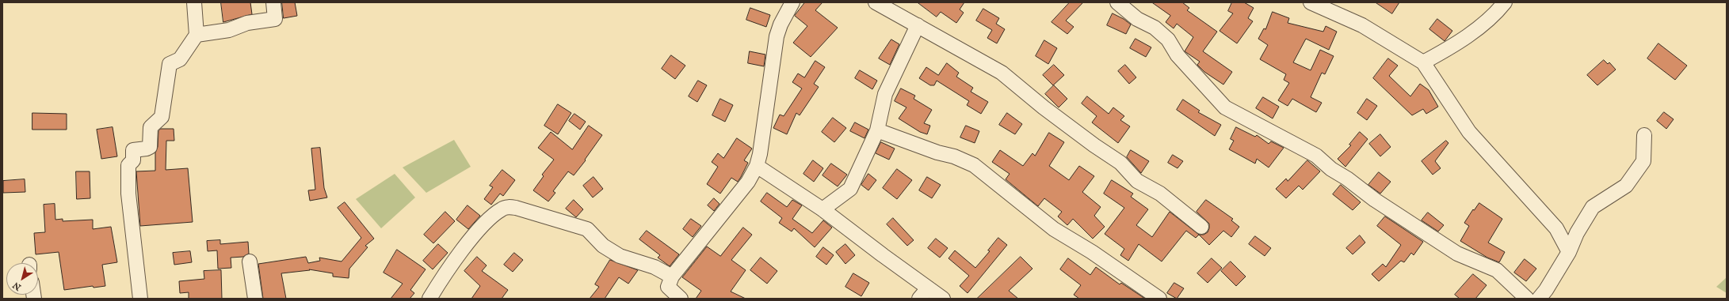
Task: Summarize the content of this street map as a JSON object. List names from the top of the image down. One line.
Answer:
{"north":"bottom left"}
